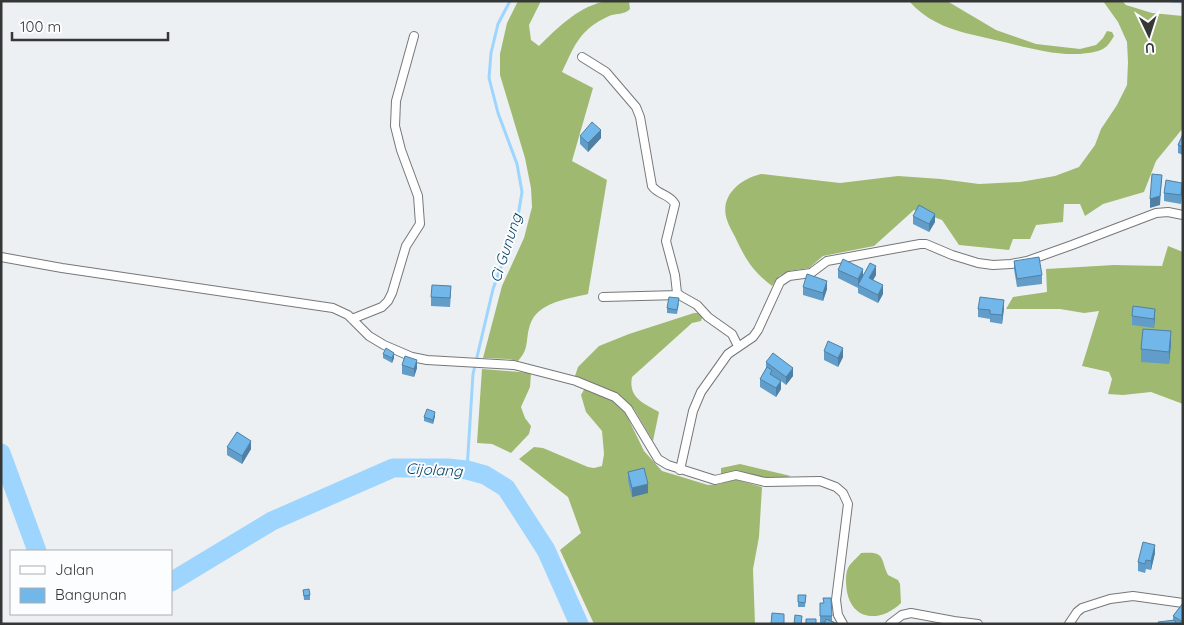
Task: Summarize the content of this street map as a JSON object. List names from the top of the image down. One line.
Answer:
{"water":["Ci Gunung","Cijolang"],"legend":["Jalan","Bangunan"],"scale_bar":"100 m","north":"bottom"}
